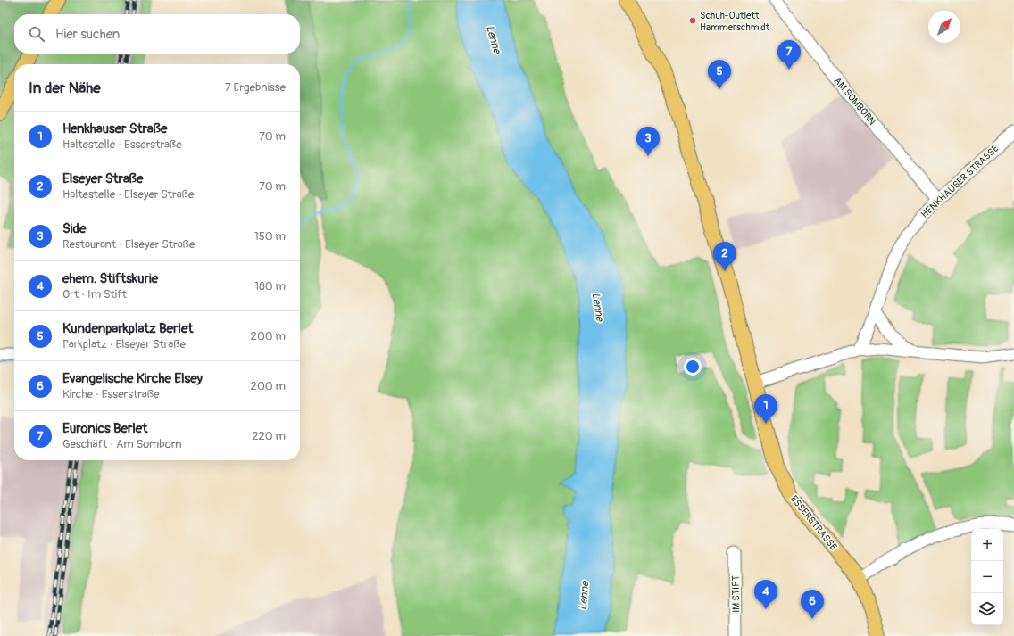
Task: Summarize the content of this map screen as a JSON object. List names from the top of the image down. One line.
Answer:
{"streets":{"main road":["ESSERSTRASSE"],"street":["AM SOMBORN","HENKHAUSER STRASSE","IM STIFT"]},"crossings":[["AM SOMBORN","HENKHAUSER STRASSE"]],"water":["Lenne"],"places":["Schuh-Outlett Hammerschmidt"],"north":"top right","page":{"search":"Hier suchen","pins":["7","5","3","2","1","4","6"],"heading":["In der Nähe","7 Ergebnisse"],"list":[{"mark":"1","name":"Henkhauser Straße","note":"Haltestelle · Esserstraße","value":"70 m"},{"mark":"2","name":"Elseyer Straße","note":"Haltestelle · Elseyer Straße","value":"70 m"},{"mark":"3","name":"Side","note":"Restaurant · Elseyer Straße","value":"150 m"},{"mark":"4","name":"ehem. Stiftskurie","note":"Ort · Im Stift","value":"180 m"},{"mark":"5","name":"Kundenparkplatz Berlet","note":"Parkplatz · Elseyer Straße","value":"200 m"},{"mark":"6","name":"Evangelische Kirche Elsey","note":"Kirche · Esserstraße","value":"200 m"},{"mark":"7","name":"Euronics Berlet","note":"Geschäft · Am Somborn","value":"220 m"}],"map_buttons":["+","−"]}}
